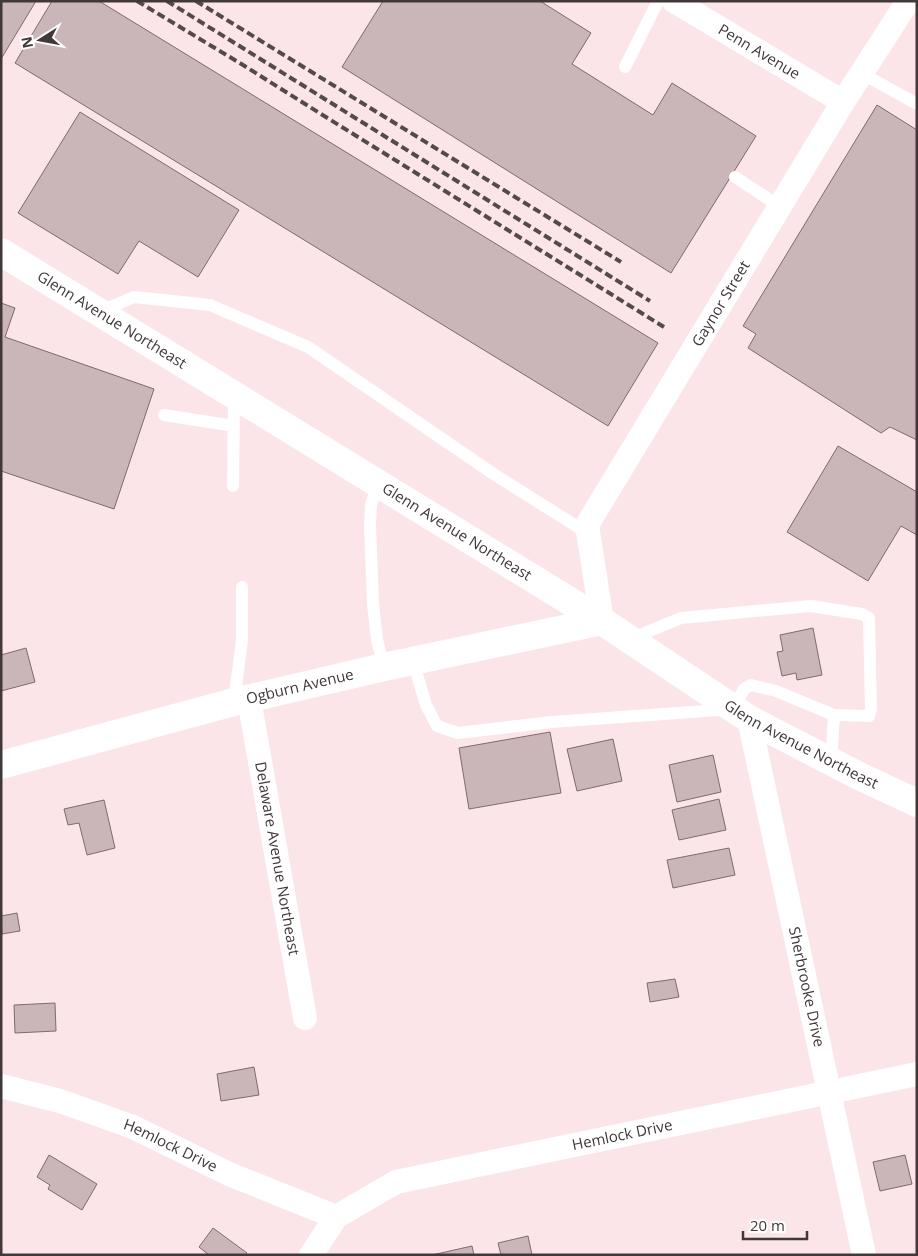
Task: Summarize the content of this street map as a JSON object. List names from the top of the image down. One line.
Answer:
{"streets":{"street":["Penn Avenue","Gaynor Street","Glenn Avenue Northeast","Ogburn Avenue","Delaware Avenue Northeast","Sherbrooke Drive","Hemlock Drive"]},"crossings":[["Penn Avenue","Gaynor Street"],["Gaynor Street","Glenn Avenue Northeast"],["Gaynor Street","Ogburn Avenue"],["Glenn Avenue Northeast","Ogburn Avenue"],["Glenn Avenue Northeast","Sherbrooke Drive"],["Ogburn Avenue","Delaware Avenue Northeast"],["Sherbrooke Drive","Hemlock Drive"]],"scale_bar":"20 m","north":"left"}
